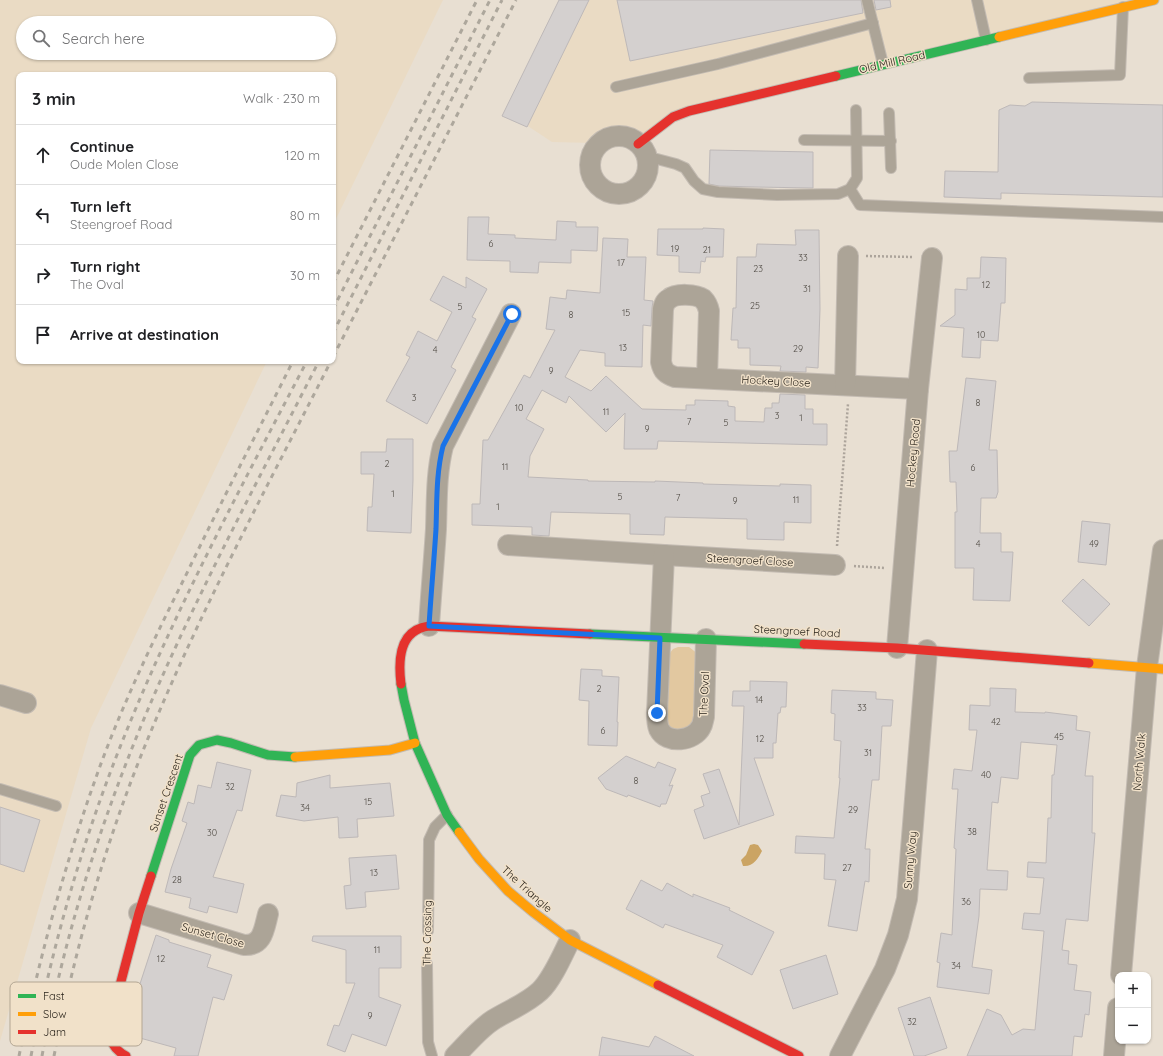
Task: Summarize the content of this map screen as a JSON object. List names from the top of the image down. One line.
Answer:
{"streets":{"street":["Old Mill Road","Hockey Close","Hockey Road","Steengroef Close","Steengroef Road","The Oval","North Walk","Sunset Crescent","Sunny Way","The Triangle","Sunset Close"],"lane":["The Crossing"]},"crossings":[["Hockey Close","Hockey Road"],["Hockey Road","Steengroef Road"],["Steengroef Road","The Oval"],["Steengroef Road","North Walk"],["Steengroef Road","Sunny Way"],["Steengroef Road","The Triangle"],["Sunset Crescent","The Triangle"],["Sunset Crescent","Sunset Close"],["The Triangle","The Crossing"]],"house_numbers":["6","19","21","33","17","23","12","31","25","5","15","8","10","13","29","4","9","3","8","10","11","3","1","7","5","9","2","11","6","1","5","7","11","9","1","4","49","2","14","33","42","6","45","12","31","40","8","32","15","34","29","38","30","27","13","28","36","11","12","34","9","32"],"legend":["Fast","Slow","Jam"],"page":{"search":"Search here","heading":["3 min","Walk · 230 m"],"list":[["Continue","Oude Molen Close","120 m"],["Turn left","Steengroef Road","80 m"],["Turn right","The Oval","30 m"],"Arrive at destination"],"map_buttons":["+","−"]}}
